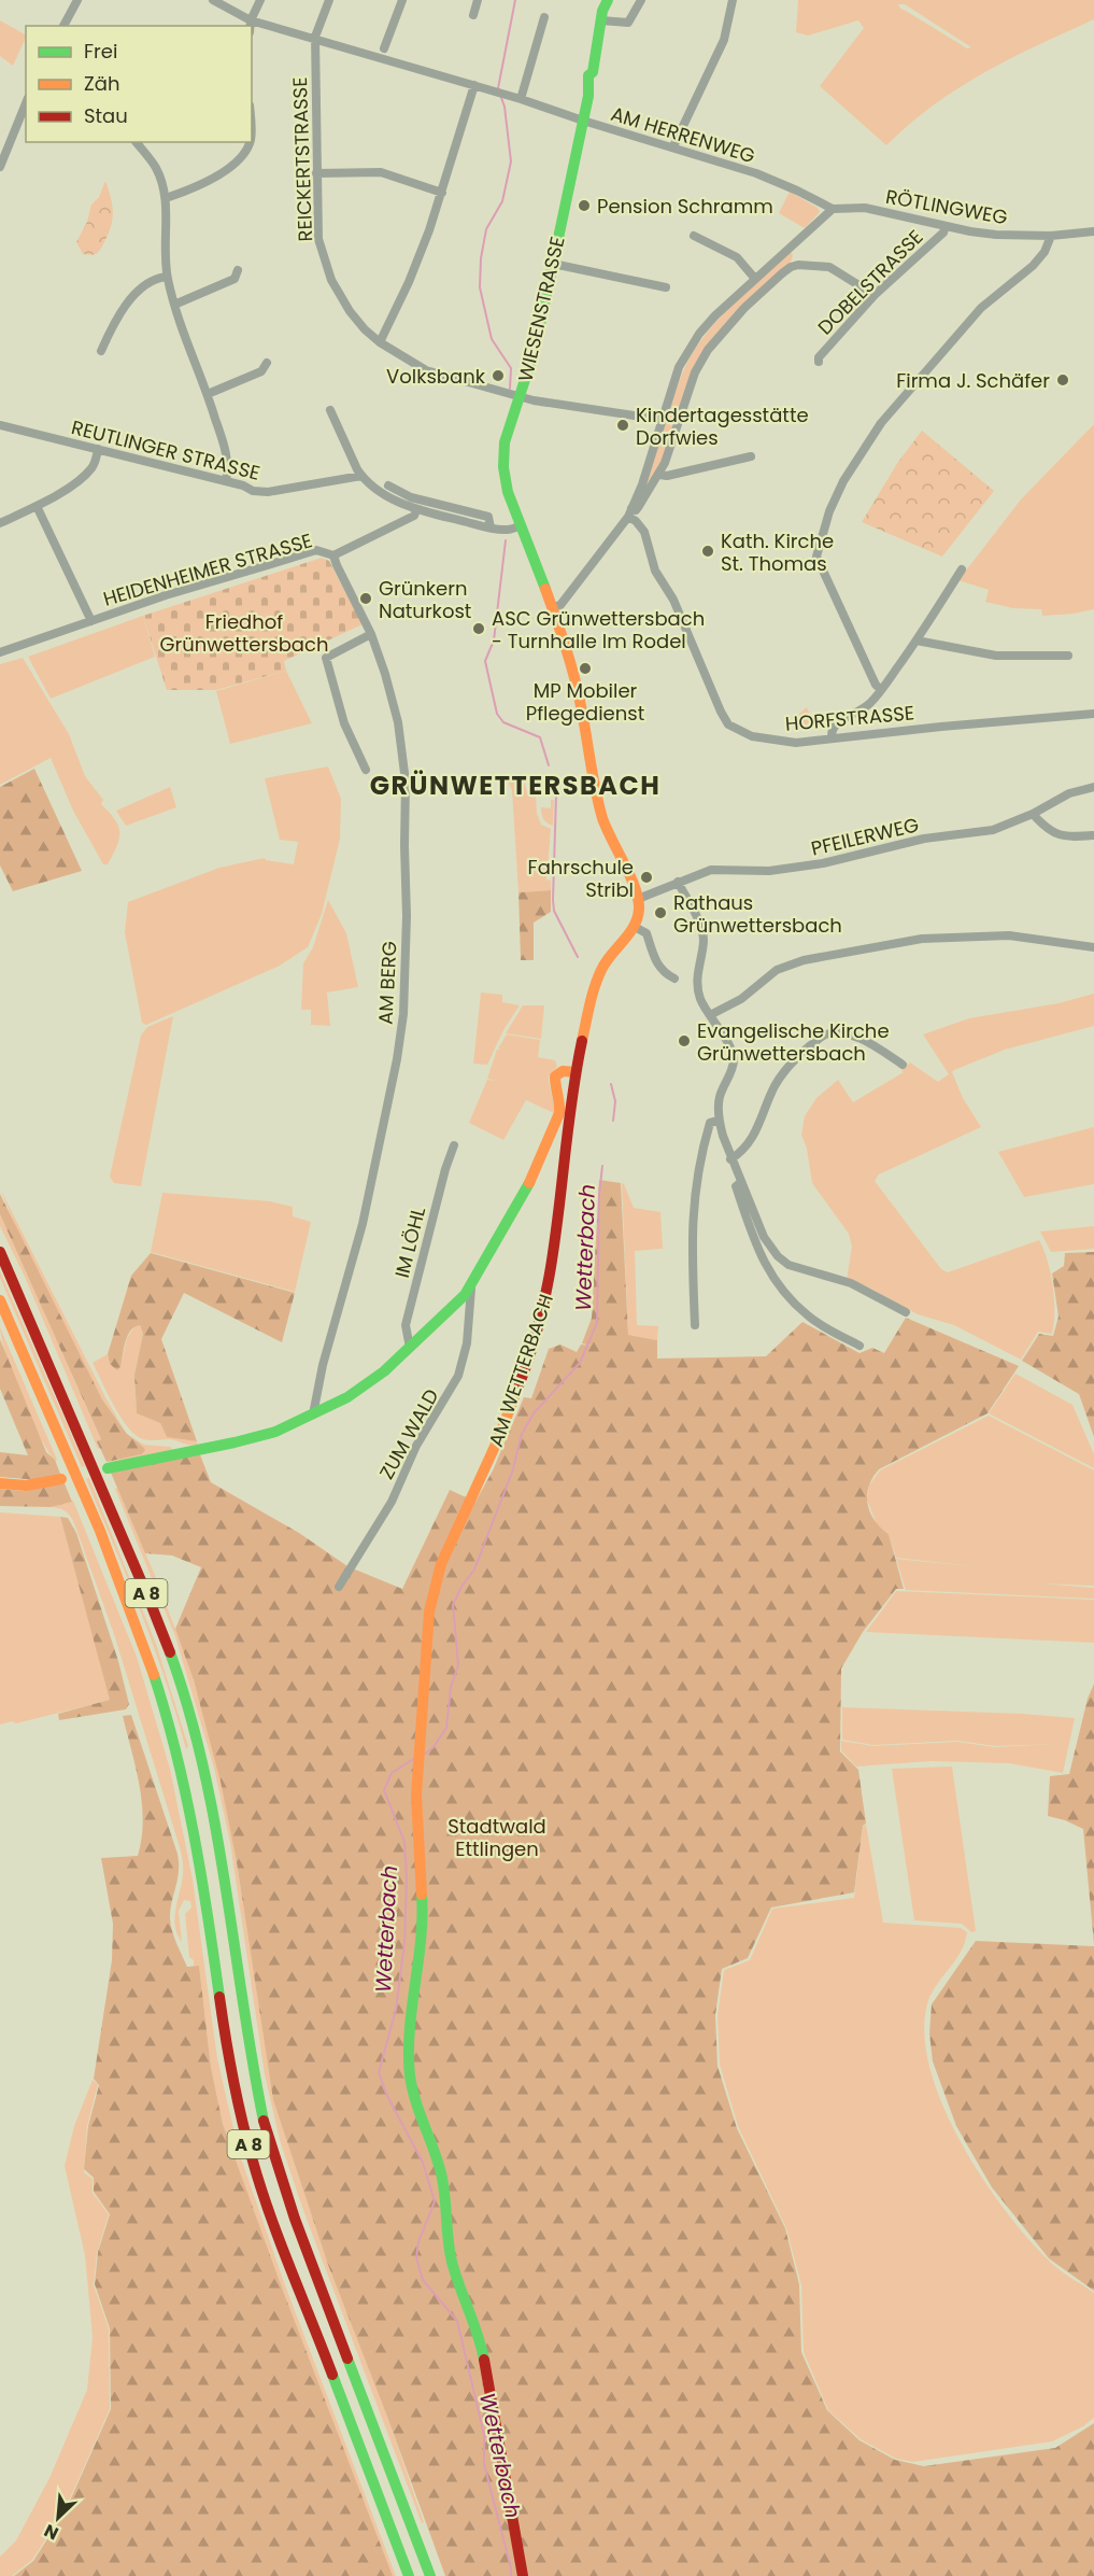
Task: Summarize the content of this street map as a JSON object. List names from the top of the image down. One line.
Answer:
{"streets":{"main road":["WIESENSTRASSE","AM WETTERBACH","A 8"],"street":["AM HERRENWEG","REICKERTSTRASSE","RÖTLINGWEG","DOBELSTRASSE","REUTLINGER STRASSE","HEIDENHEIMER STRASSE","HORFSTRASSE","PFEILERWEG","AM BERG","IM LÖHL","ZUM WALD"]},"crossings":[["AM HERRENWEG","REICKERTSTRASSE"],["AM HERRENWEG","RÖTLINGWEG"],["AM HERRENWEG","WIESENSTRASSE"],["REICKERTSTRASSE","WIESENSTRASSE"],["RÖTLINGWEG","DOBELSTRASSE"],["HEIDENHEIMER STRASSE","AM BERG"]],"districts":["GRÜNWETTERSBACH"],"water":["Wetterbach"],"parks":["Friedhof Grünwettersbach","Stadtwald Ettlingen"],"places":["Pension Schramm","Volksbank","Firma J. Schäfer","Kindertagesstätte Dorfwies","Kath. Kirche St. Thomas","Grünkern Naturkost","ASC Grünwettersbach - Turnhalle Im Rodel","MP Mobiler Pflegedienst","Fahrschule Stribl","Rathaus Grünwettersbach","Evangelische Kirche Grünwettersbach"],"legend":["Frei","Zäh","Stau"],"north":"bottom left"}
